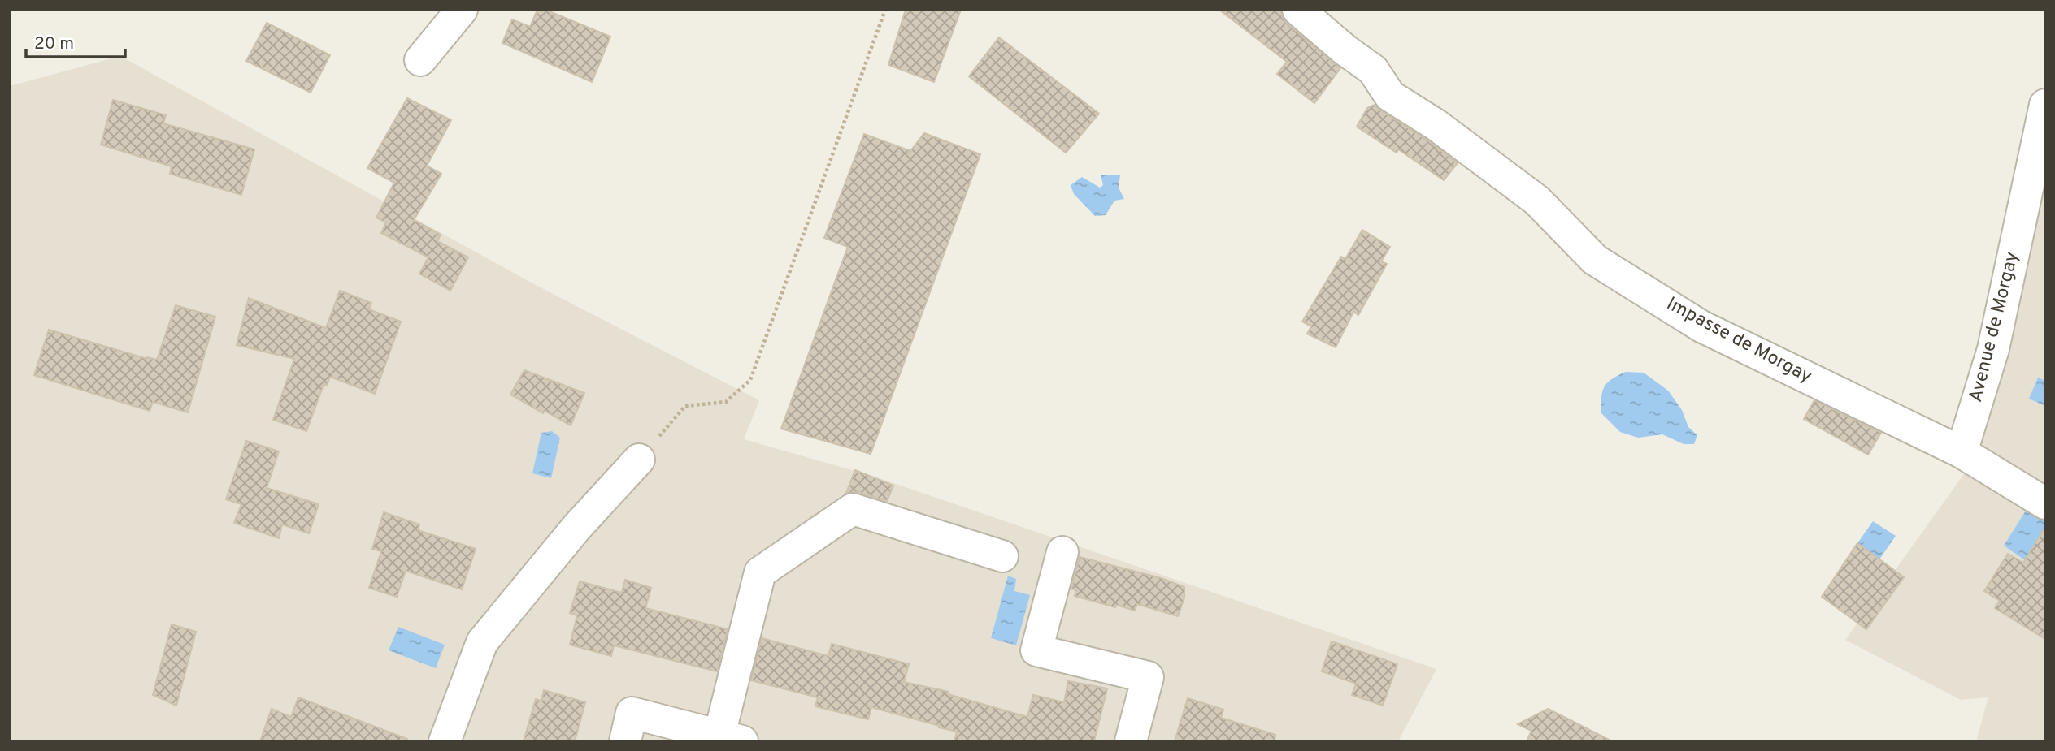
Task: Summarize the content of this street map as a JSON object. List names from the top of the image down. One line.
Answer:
{"streets":{"street":["Avenue de Morgay","Impasse de Morgay"]},"crossings":[["Avenue de Morgay","Impasse de Morgay"]],"scale_bar":"20 m"}
